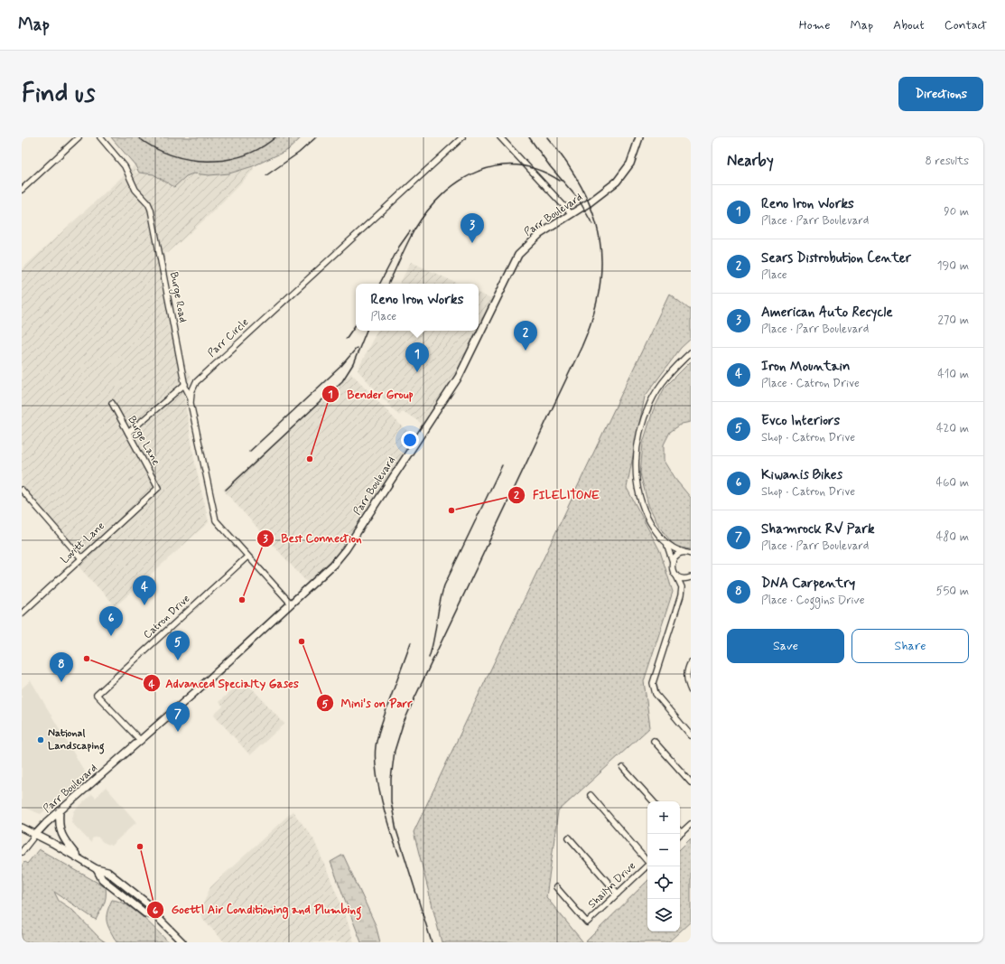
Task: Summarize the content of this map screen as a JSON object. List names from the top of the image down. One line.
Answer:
{"streets":{"main road":["Parr Boulevard"],"street":["Burge Road","Parr Circle","Burge Lane","Lovitt Lane","Catron Drive","Shailyn Drive"]},"crossings":[["Parr Boulevard","Catron Drive"],["Burge Road","Parr Circle"],["Burge Lane","Lovitt Lane"]],"places":["Bender Group","FILELITONE","Best Connection","Mini's on Parr","Advanced Specialty Gases","National Landscaping","Goettl Air Conditioning and Plumbing"],"page":{"header":"Map","nav":["Home","Map","About","Contact"],"buttons":["Directions",["Save","Share"]],"title":"Find us","heading":["Nearby","8 results"],"list":[{"mark":"1","name":"Reno Iron Works","note":"Place · Parr Boulevard","value":"90 m"},{"mark":"2","name":"Sears Distrobution Center","note":"Place","value":"190 m"},{"mark":"3","name":"American Auto Recycle","note":"Place · Parr Boulevard","value":"270 m"},{"mark":"4","name":"Iron Mountain","note":"Place · Catron Drive","value":"410 m"},{"mark":"5","name":"Evco Interiors","note":"Shop · Catron Drive","value":"420 m"},{"mark":"6","name":"Kiwanis Bikes","note":"Shop · Catron Drive","value":"460 m"},{"mark":"7","name":"Shamrock RV Park","note":"Place · Parr Boulevard","value":"480 m"},{"mark":"8","name":"DNA Carpentry","note":"Place · Coggins Drive","value":"550 m"}],"pins":["3","2","1","4","6","5","8","7"],"popup":["Reno Iron Works","Place"],"map_buttons":["+","−"]}}
